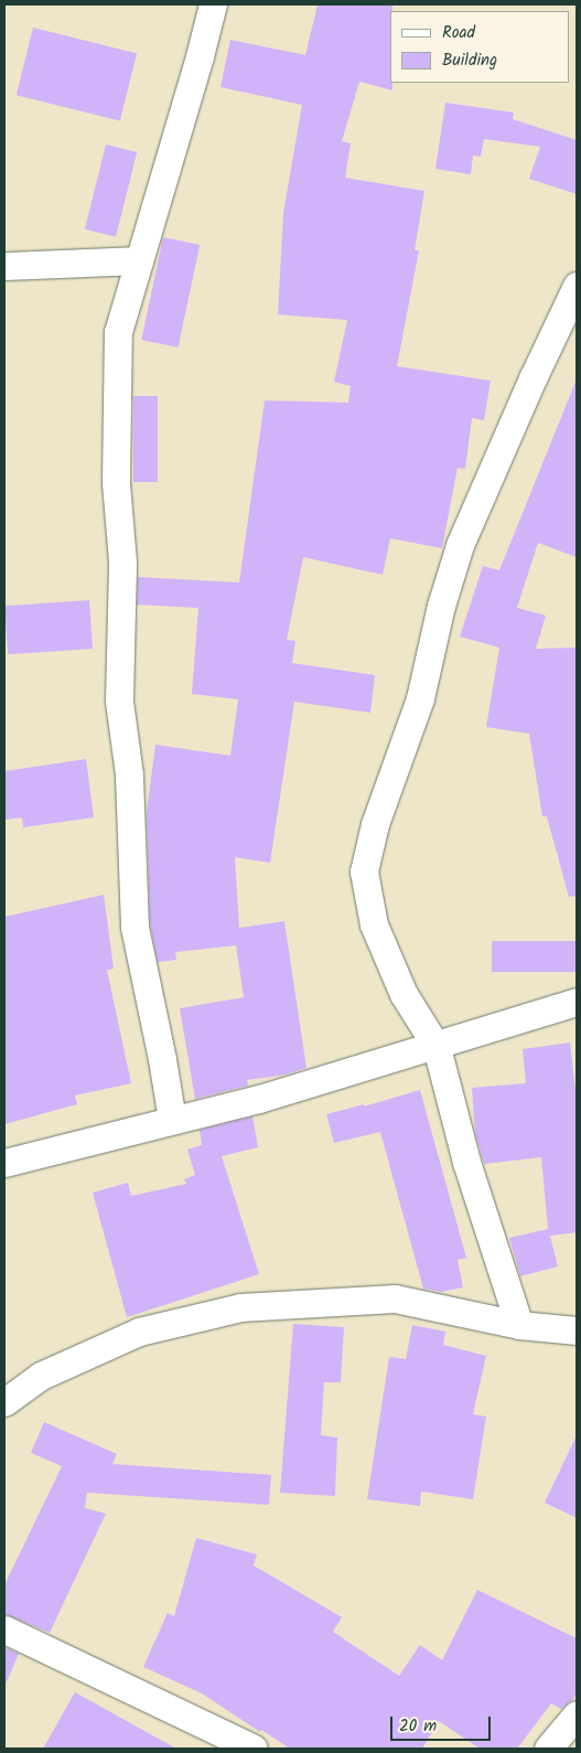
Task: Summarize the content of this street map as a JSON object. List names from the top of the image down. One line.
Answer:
{"legend":["Road","Building"],"scale_bar":"20 m"}
